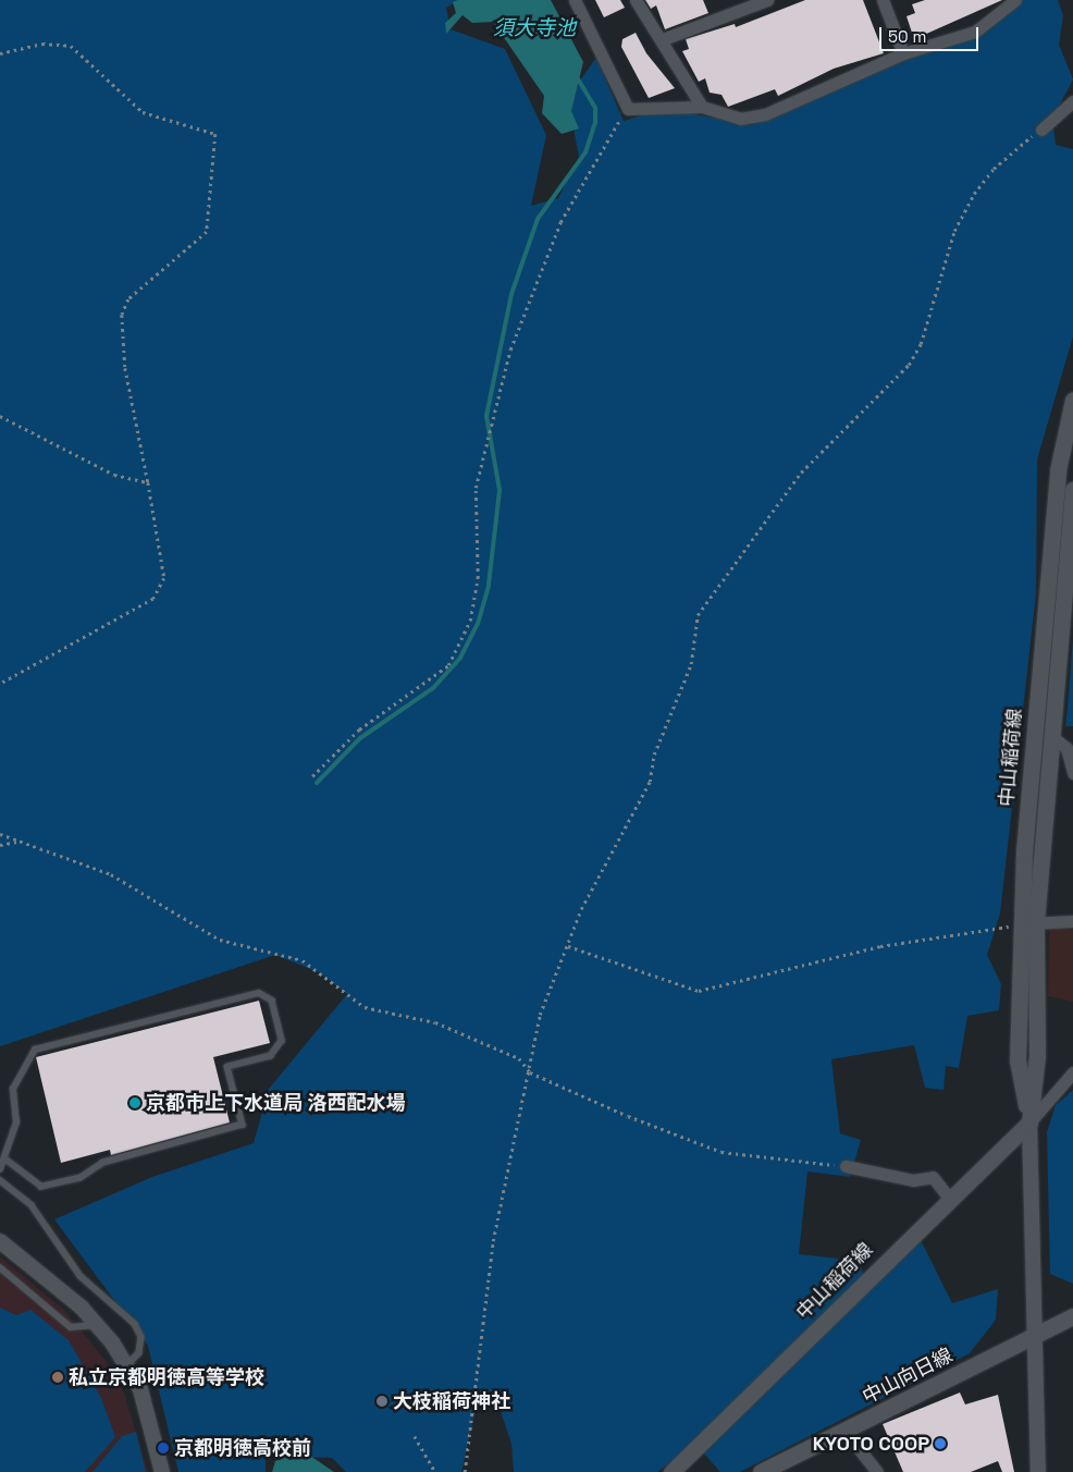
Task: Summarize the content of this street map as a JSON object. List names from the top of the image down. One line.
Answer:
{"streets":{"main road":["中山稲荷線","中山向日線"]},"water":["須大寺池"],"places":["京都市上下水道局 洛西配水場","私立京都明徳高等学校","大枝稲荷神社","KYOTO COOP","京都明徳高校前"],"scale_bar":"50 m"}
